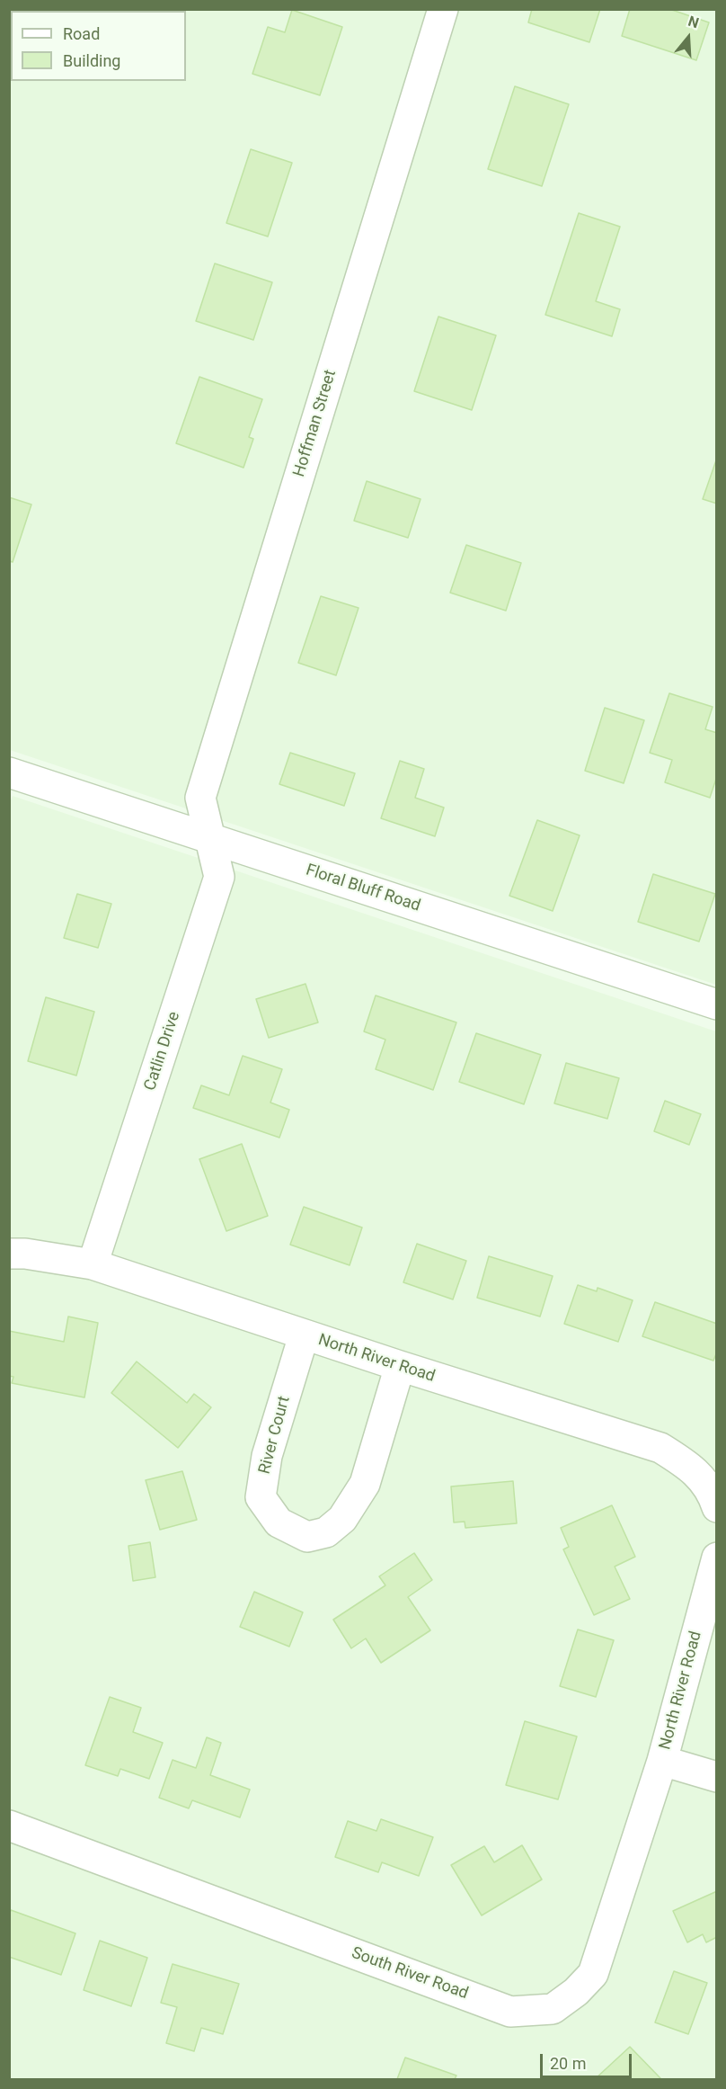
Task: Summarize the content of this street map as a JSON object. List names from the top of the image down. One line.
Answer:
{"streets":{"street":["Hoffman Street","Floral Bluff Road","Catlin Drive","North River Road","River Court","South River Road"]},"crossings":[["Hoffman Street","Floral Bluff Road"],["Hoffman Street","Catlin Drive"],["Floral Bluff Road","Catlin Drive"],["Catlin Drive","North River Road"],["North River Road","River Court"],["North River Road","South River Road"]],"legend":["Road","Building"],"scale_bar":"20 m","north":"top"}
